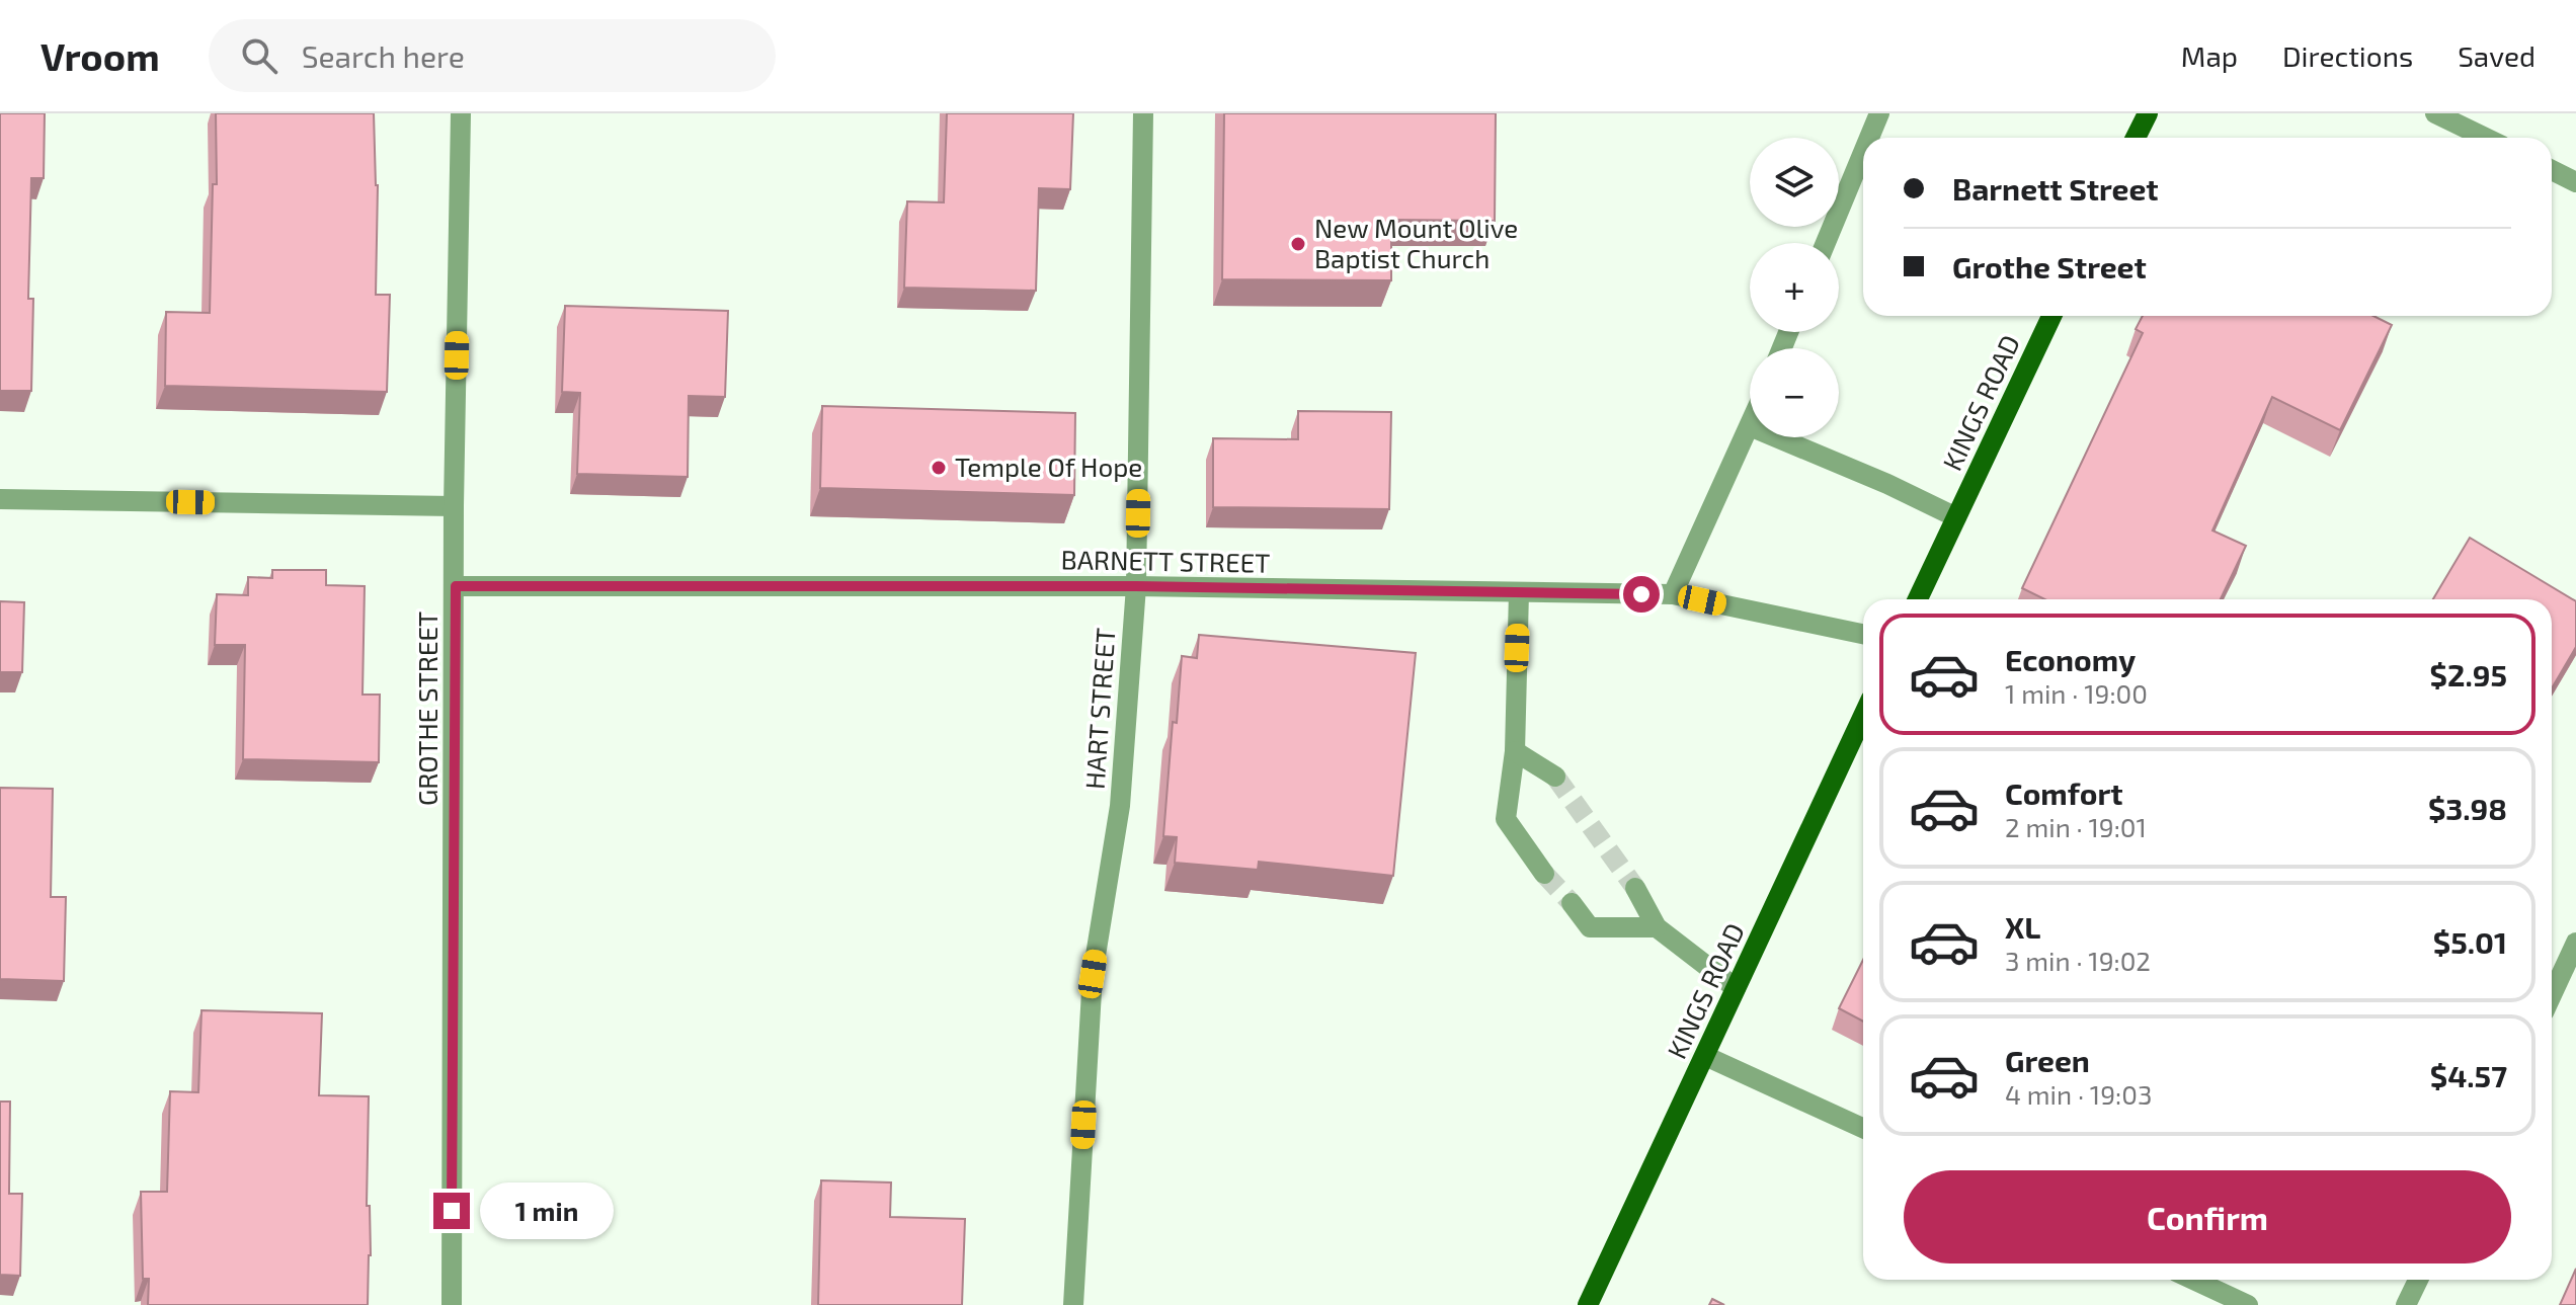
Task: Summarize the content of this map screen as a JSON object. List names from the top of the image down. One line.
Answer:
{"streets":{"main road":["KINGS ROAD"],"street":["BARNETT STREET","GROTHE STREET","HART STREET"]},"crossings":[["BARNETT STREET","GROTHE STREET"],["BARNETT STREET","HART STREET"]],"places":["New Mount Olive Baptist Church","Temple Of Hope"],"page":{"header":"Vroom","search":"Search here","nav":["Map","Directions","Saved"],"map_buttons":["+","−"],"banner":["Barnett Street","Grothe Street"],"list":[{"name":"Economy","note":"1 min · 19:00","value":"$2.95"},{"name":"Comfort","note":"2 min · 19:01","value":"$3.98"},{"name":"XL","note":"3 min · 19:02","value":"$5.01"},{"name":"Green","note":"4 min · 19:03","value":"$4.57"}],"buttons":"Confirm","bubble":"1 min"}}
